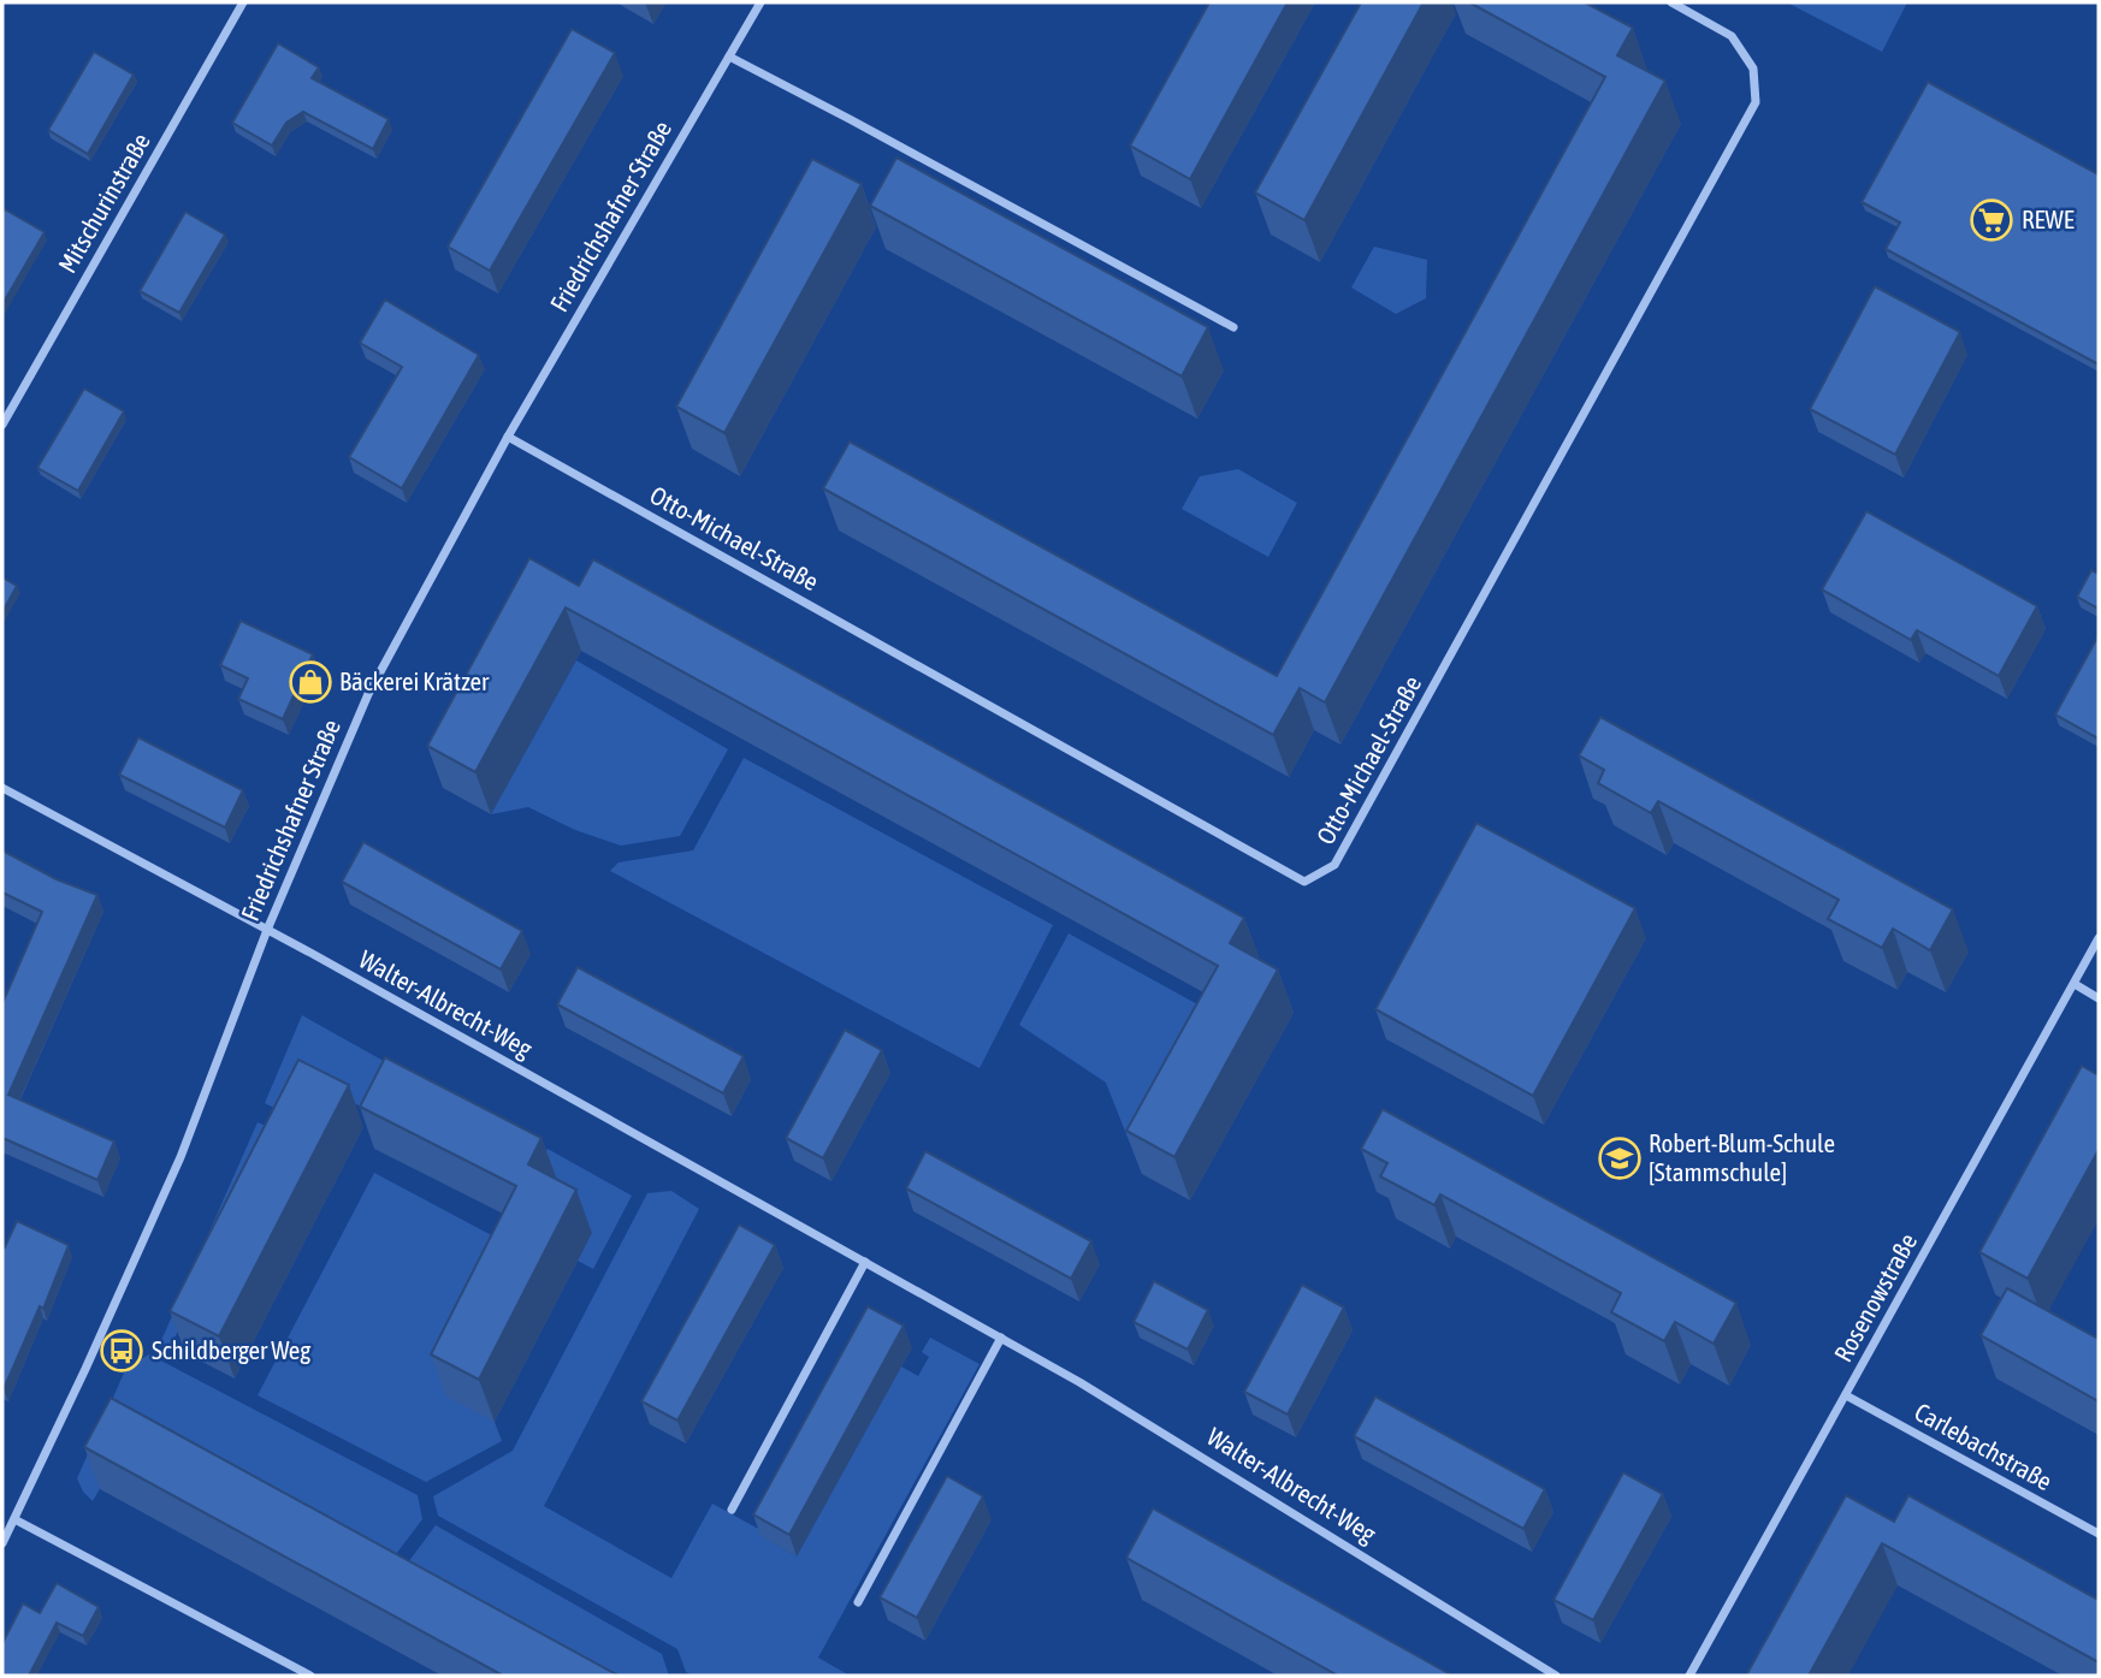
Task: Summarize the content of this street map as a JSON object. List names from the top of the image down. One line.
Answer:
{"streets":{"street":["Mitschurinstraße","Friedrichshafner Straße","Otto-Michael-Straße","Walter-Albrecht-Weg","Rosenowstraße","Carlebachstraße"]},"crossings":[["Friedrichshafner Straße","Otto-Michael-Straße"],["Friedrichshafner Straße","Walter-Albrecht-Weg"],["Rosenowstraße","Carlebachstraße"]],"places":{"supermarket":["REWE"],"shop":["Bäckerei Krätzer"],"school or university":["Robert-Blum-Schule [Stammschule]"],"bus stop":["Schildberger Weg"]}}
